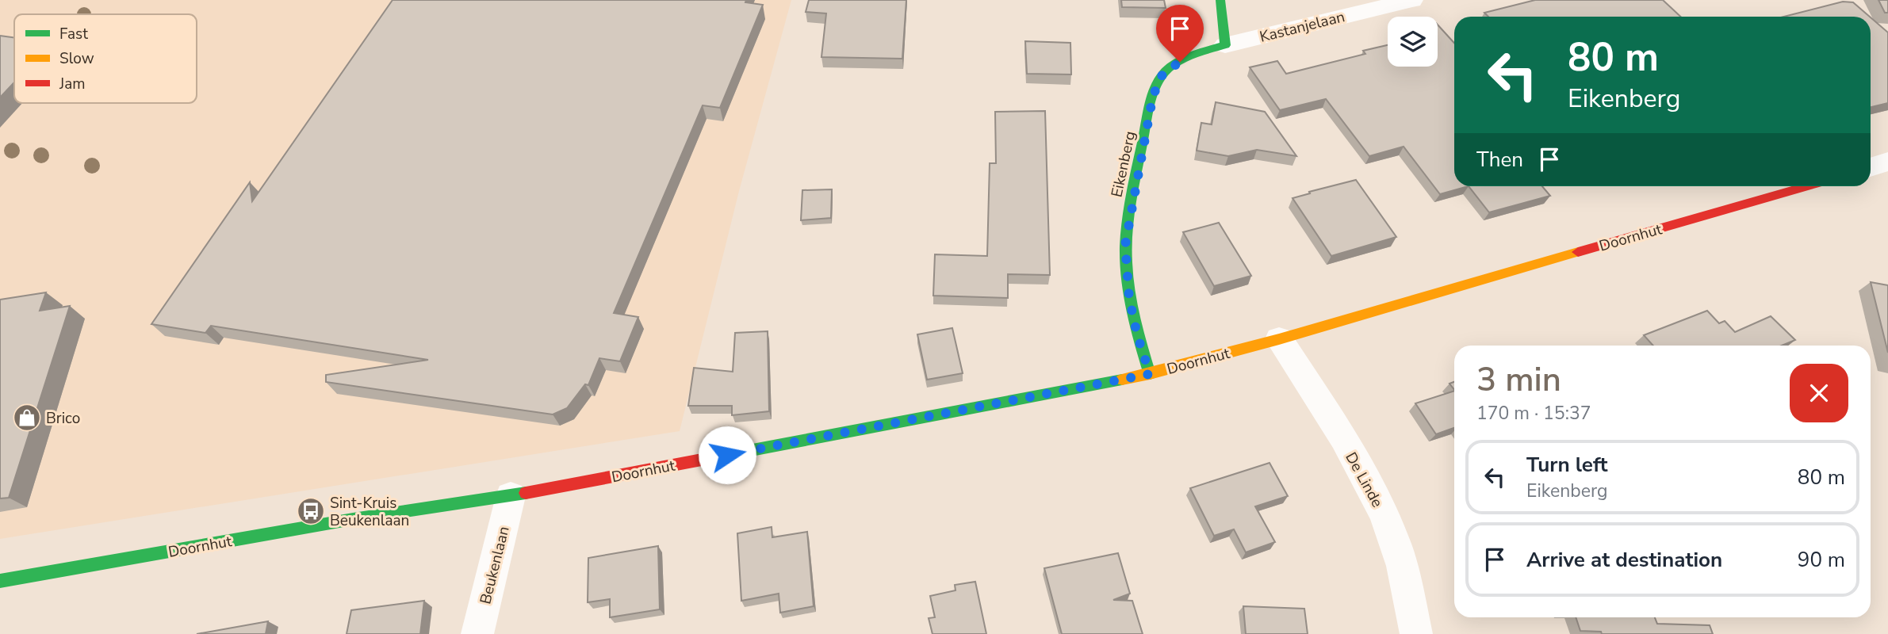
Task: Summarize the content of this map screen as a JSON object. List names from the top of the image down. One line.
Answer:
{"streets":{"street":["Kastanjelaan","Eikenberg","Doornhut","De Linde","Beukenlaan"]},"crossings":[["Kastanjelaan","Eikenberg"],["Eikenberg","Doornhut"],["Doornhut","De Linde"],["Doornhut","Beukenlaan"]],"places":{"shop":["Brico"],"bus stop":["Sint-Kruis Beukenlaan"]},"legend":["Fast","Slow","Jam"],"page":{"turn":["80 m","Eikenberg"],"then":"Then","heading":["3 min","170 m · 15:37"],"list":[{"name":"Turn left","note":"Eikenberg","value":"80 m"},{"name":"Arrive at destination","value":"90 m"}]}}
